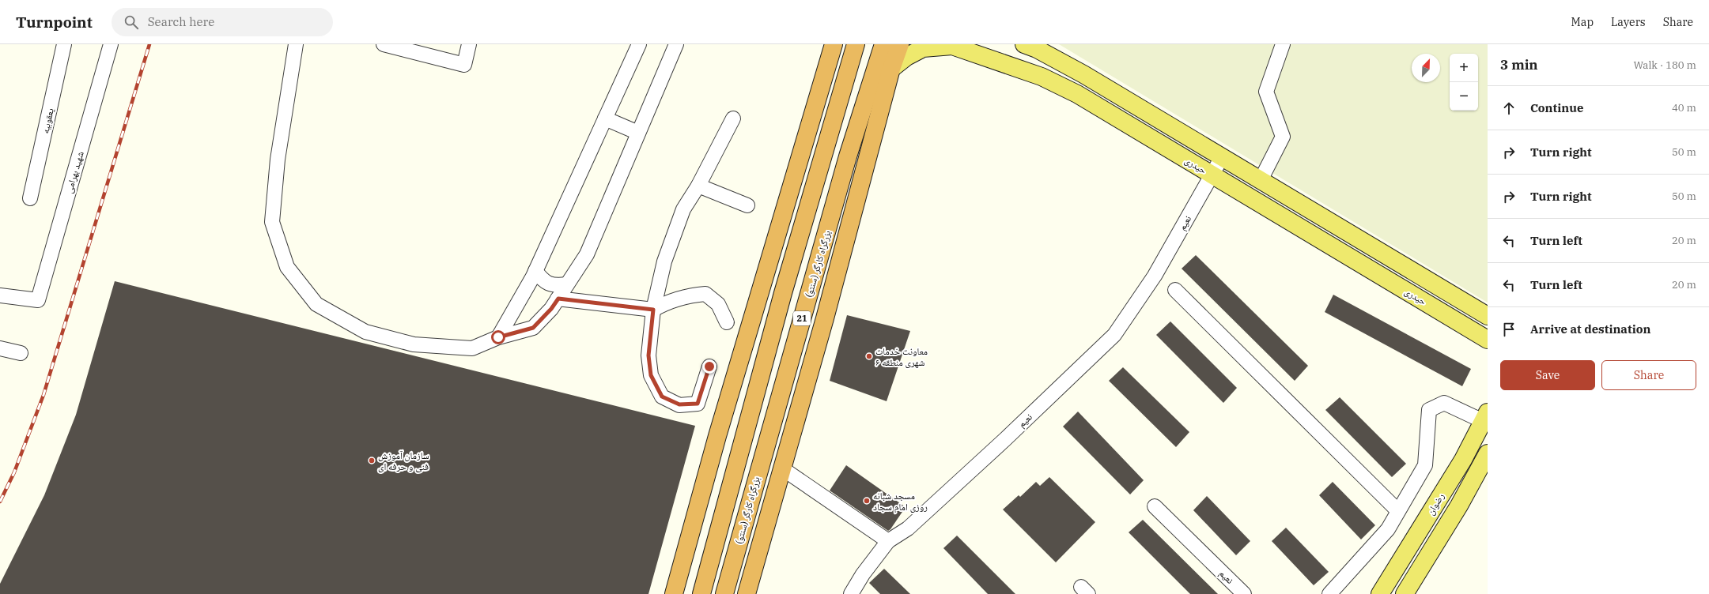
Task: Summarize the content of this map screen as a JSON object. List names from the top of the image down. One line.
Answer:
{"streets":{"highway":["بزرگراه کارگر (سنتو)","21"],"main road":["حیدری","رضوان"],"street":["یعقوبیه","شهید بهرامی","نعیم"]},"crossings":[["حیدری","نعیم"]],"places":["معاونت خدمات شهری منطقه ۶","سازمان آموزش فنی و حرفه ای","مسجد شبانه روزی امام سجاد"],"north":"top right","page":{"header":"Turnpoint","search":"Search here","nav":["Map","Layers","Share"],"heading":["3 min","Walk · 180 m"],"map_buttons":["+","−"],"list":[["Continue","40 m"],["Turn right","50 m"],["Turn right","50 m"],["Turn left","20 m"],["Turn left","20 m"],"Arrive at destination"],"buttons":["Save","Share"]}}
